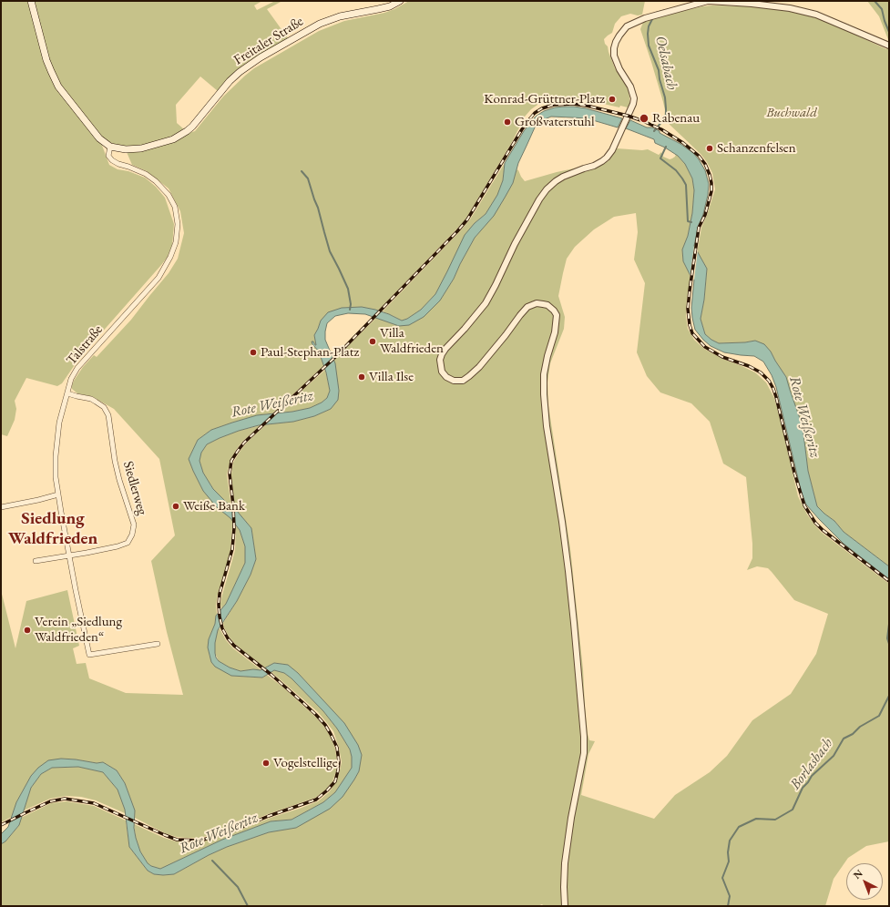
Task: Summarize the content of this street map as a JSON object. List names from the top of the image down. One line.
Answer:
{"streets":{"main road":["Freitaler Straße"],"street":["Talstraße","Siedlerweg"]},"crossings":[["Freitaler Straße","Talstraße"],["Talstraße","Siedlerweg"]],"districts":["Siedlung Waldfrieden"],"water":["Oelsabach","Rote Weißeritz","Borlasbach"],"parks":["Buchwald"],"places":["Konrad-Grüttner-Platz","Rabenau","Großvaterstuhl","Schanzenfelsen","Villa Waldfrieden","Paul-Stephan-Platz","Villa Ilse","Weiße Bank","Verein „Siedlung Waldfrieden“","Vogelstellige"],"north":"top left"}
